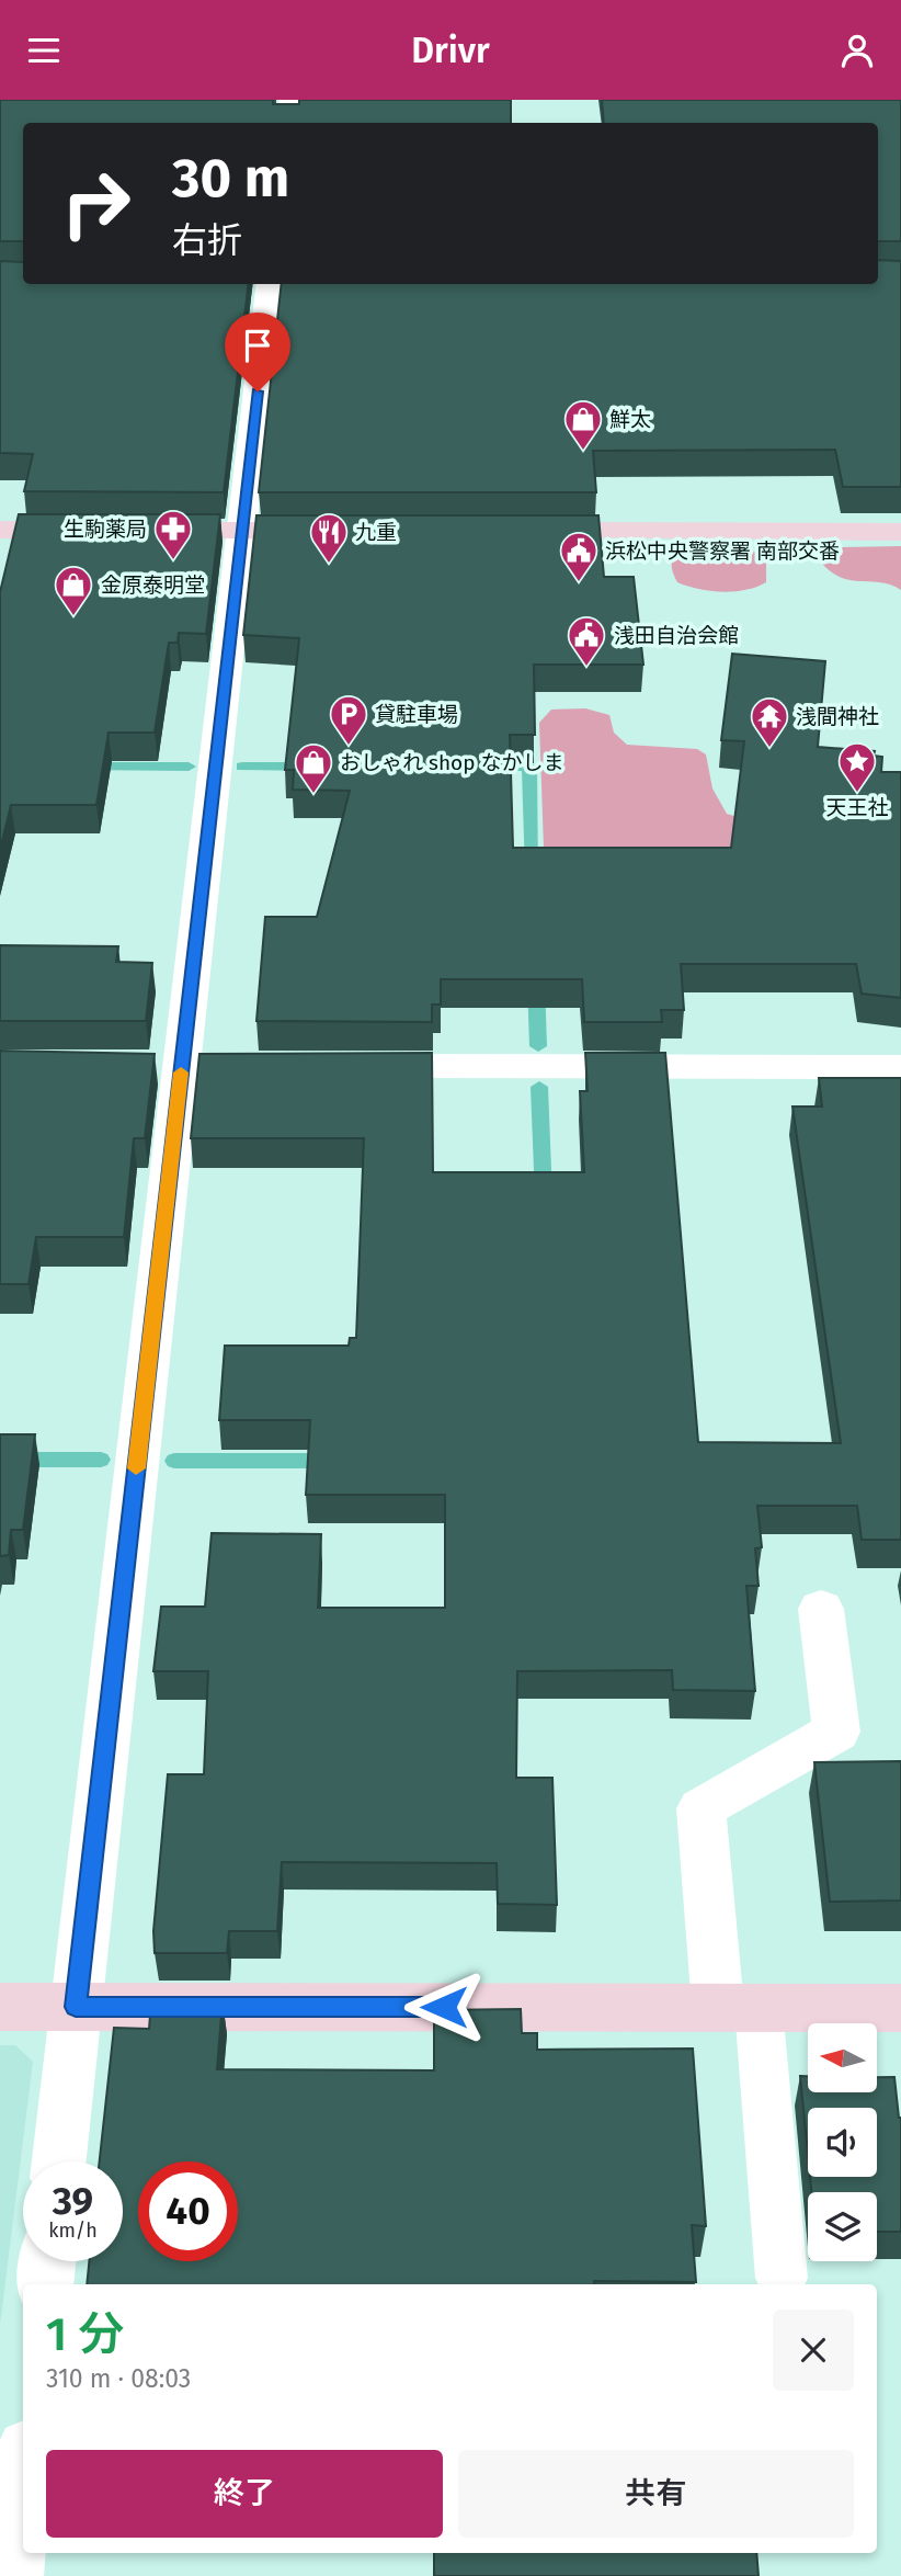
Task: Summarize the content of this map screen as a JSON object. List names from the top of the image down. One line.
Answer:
{"places":{"shop":["鮮太","金原泰明堂","おしゃれ shop なかしま"],"pharmacy":["生駒薬局"],"restaurant":["九重"],"public building":["浜松中央警察署 南部交番","浅田自治会館"],"parking":["貸駐車場"],"temple":["浅間神社"],"place":["天王社"]},"north":"left","page":{"header":"Drivr","turn":["30 m","右折"],"speed":"39 km/h","limit":"40","heading":["1 分","310 m · 08:03"],"buttons":["終了","共有"]}}
